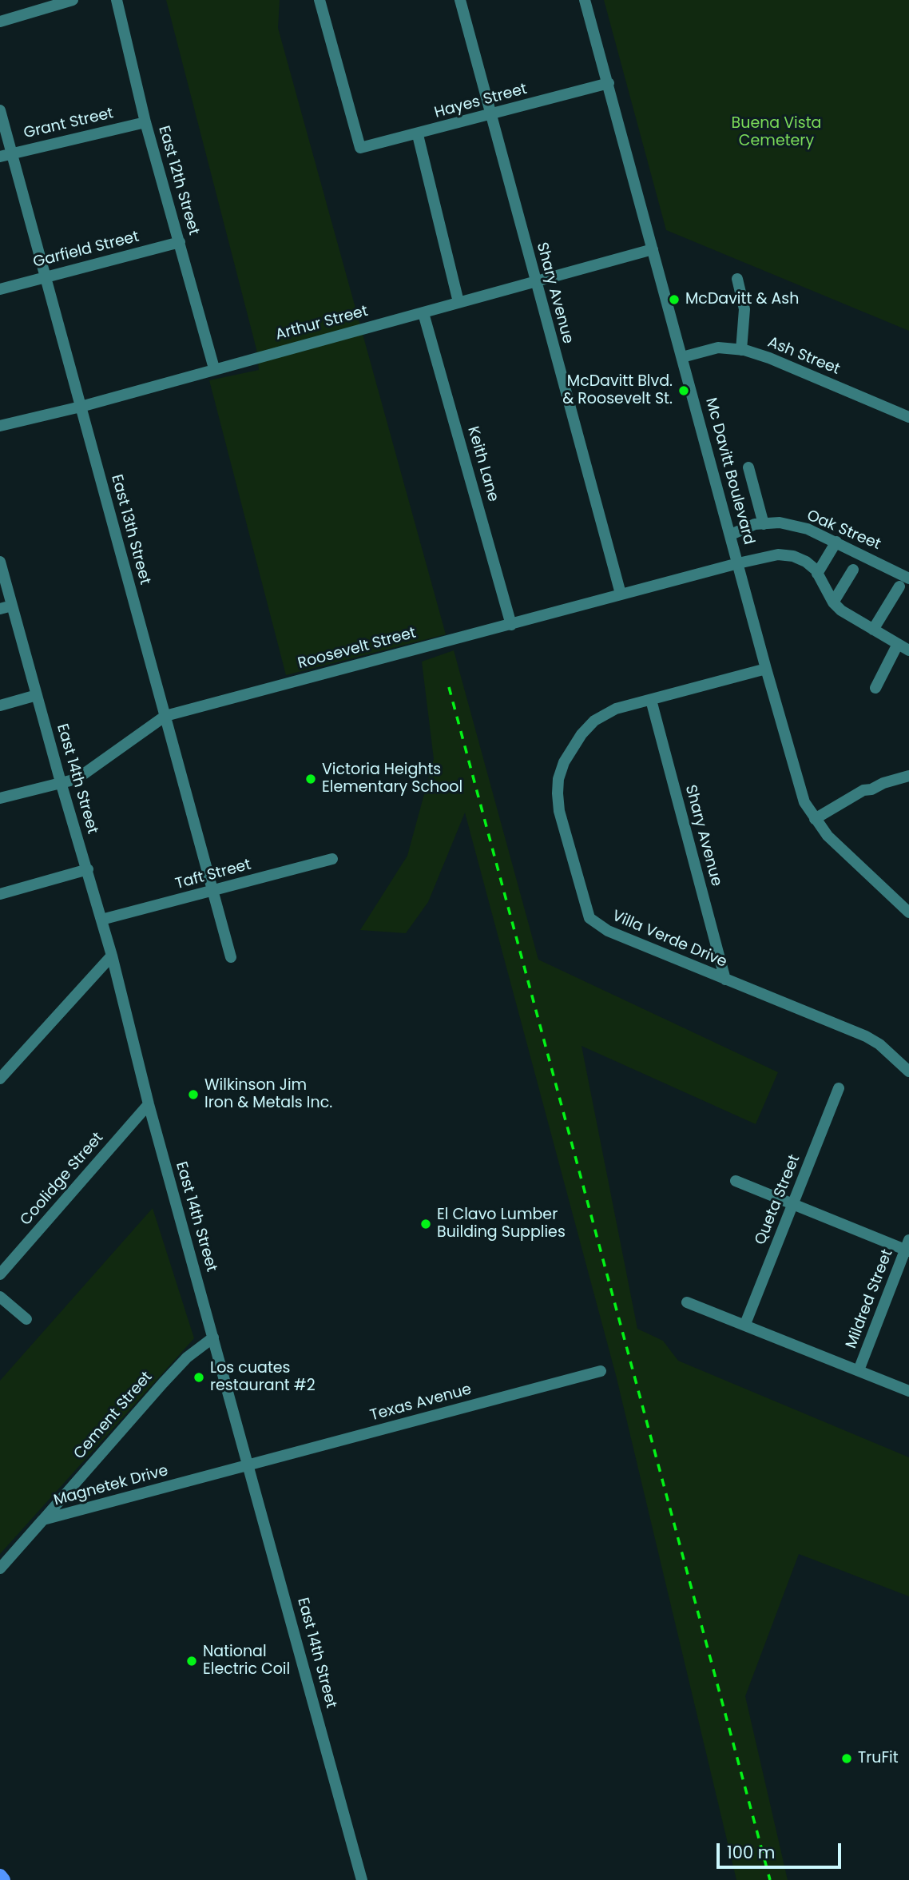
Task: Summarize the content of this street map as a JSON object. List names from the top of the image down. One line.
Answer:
{"streets":{"street":["Hayes Street","Grant Street","East 12th Street","Garfield Street","Shary Avenue","Arthur Street","Ash Street","Keith Lane","Mc Davitt Boulevard","East 13th Street","Oak Street","Roosevelt Street","East 14th Street","Taft Street","Villa Verde Drive","Coolidge Street","Queta Street","Mildred Street","Texas Avenue","Cement Street","Magnetek Drive"]},"crossings":[["Hayes Street","Shary Avenue"],["Hayes Street","Mc Davitt Boulevard"],["Grant Street","East 12th Street"],["Grant Street","East 13th Street"],["East 12th Street","Garfield Street"],["East 12th Street","Arthur Street"],["Garfield Street","East 13th Street"],["Shary Avenue","Arthur Street"],["Shary Avenue","Roosevelt Street"],["Shary Avenue","Villa Verde Drive"],["Arthur Street","Keith Lane"],["Arthur Street","Mc Davitt Boulevard"],["Arthur Street","East 13th Street"],["Ash Street","Mc Davitt Boulevard"],["Keith Lane","Roosevelt Street"],["Mc Davitt Boulevard","Oak Street"],["Mc Davitt Boulevard","Roosevelt Street"],["Mc Davitt Boulevard","Villa Verde Drive"],["East 13th Street","Roosevelt Street"],["East 13th Street","Taft Street"],["Roosevelt Street","East 14th Street"],["East 14th Street","Taft Street"],["East 14th Street","Coolidge Street"],["East 14th Street","Texas Avenue"],["East 14th Street","Cement Street"],["East 14th Street","Magnetek Drive"],["Texas Avenue","Magnetek Drive"],["Cement Street","Magnetek Drive"]],"parks":["Buena Vista Cemetery"],"places":["McDavitt & Ash","McDavitt Blvd. & Roosevelt St.","Victoria Heights Elementary School","Wilkinson Jim Iron & Metals Inc.","El Clavo Lumber Building Supplies","Los cuates restaurant #2","National Electric Coil","TruFit"],"scale_bar":"100 m"}
